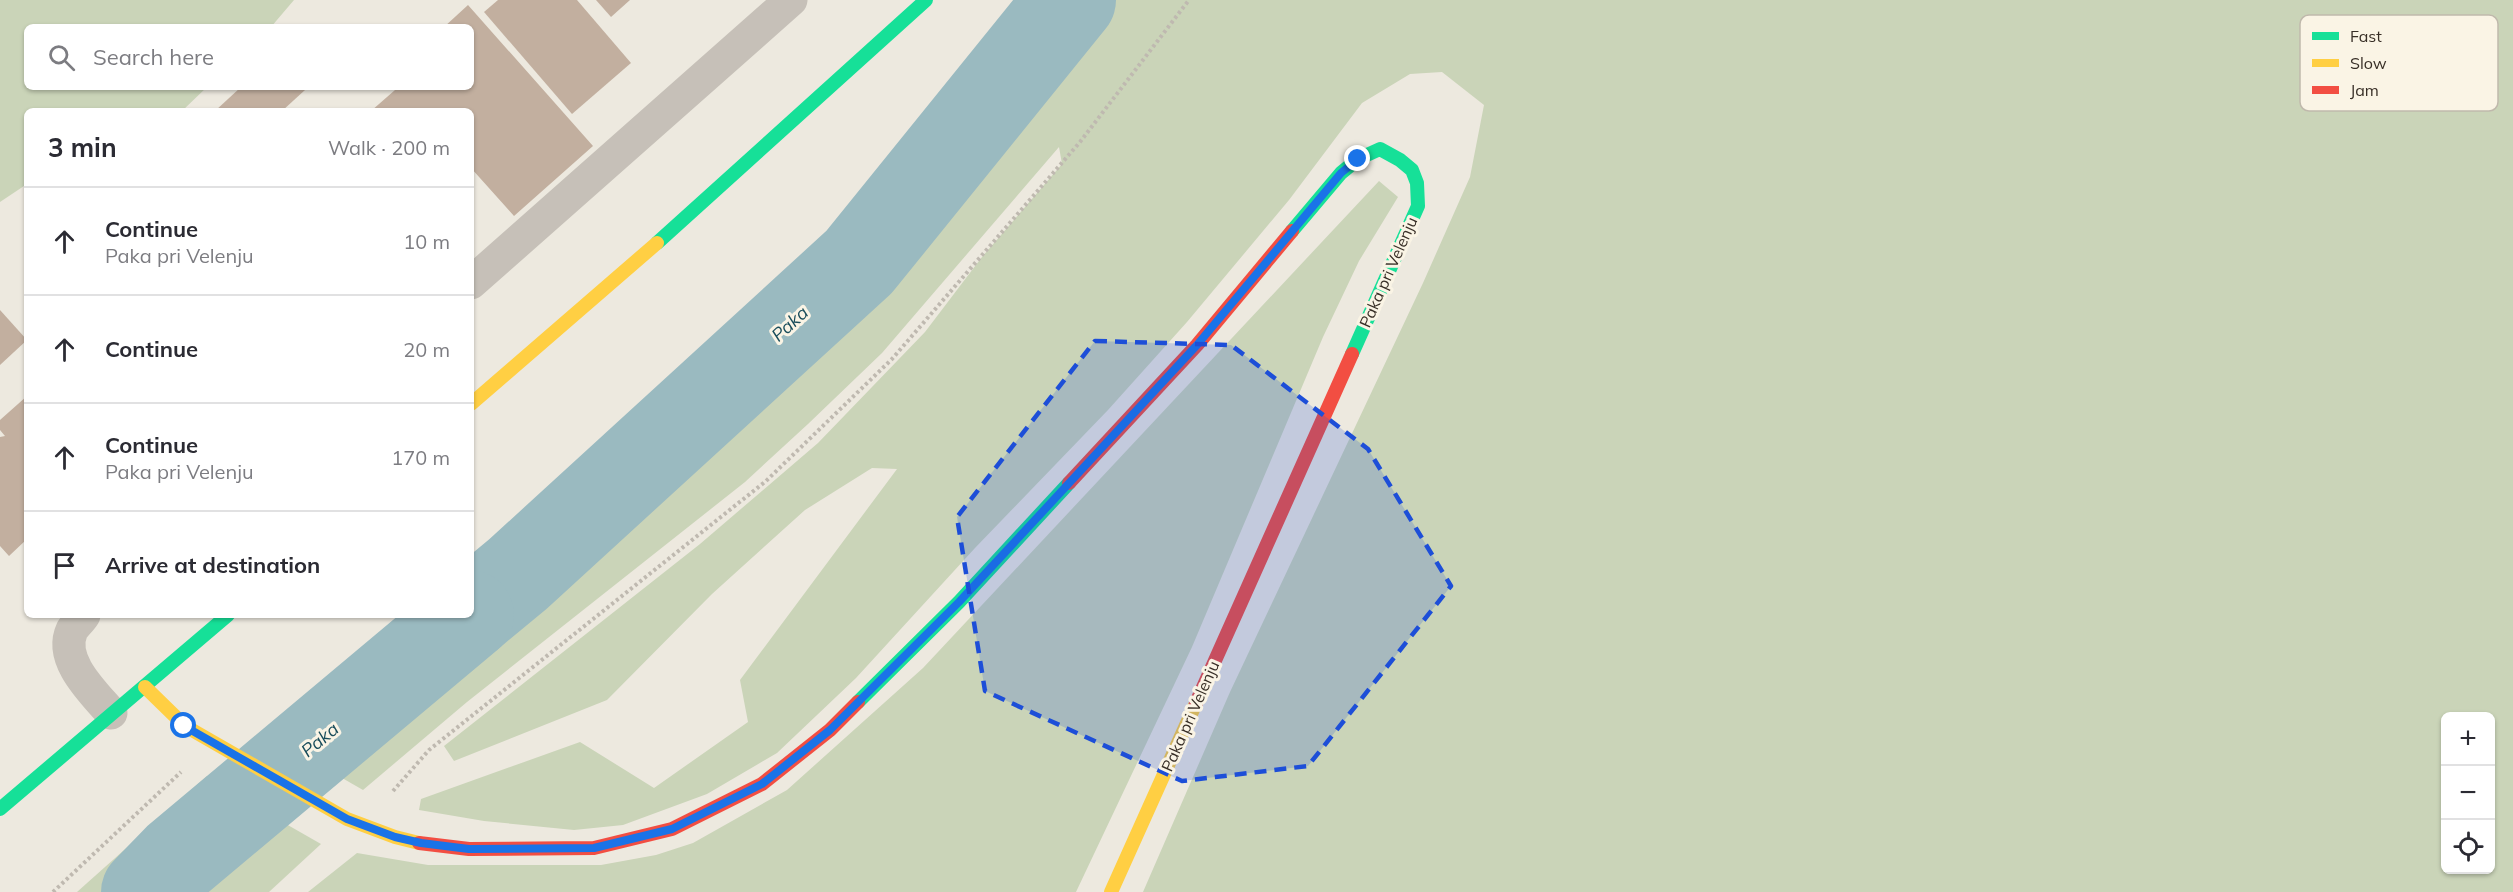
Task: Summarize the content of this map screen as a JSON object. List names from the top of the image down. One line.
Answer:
{"streets":{"street":["Paka pri Velenju"]},"water":["Paka"],"legend":["Fast","Slow","Jam"],"page":{"search":"Search here","heading":["3 min","Walk · 200 m"],"list":[["Continue","Paka pri Velenju","10 m"],["Continue","20 m"],["Continue","Paka pri Velenju","170 m"],"Arrive at destination"],"map_buttons":["+","−"]}}
